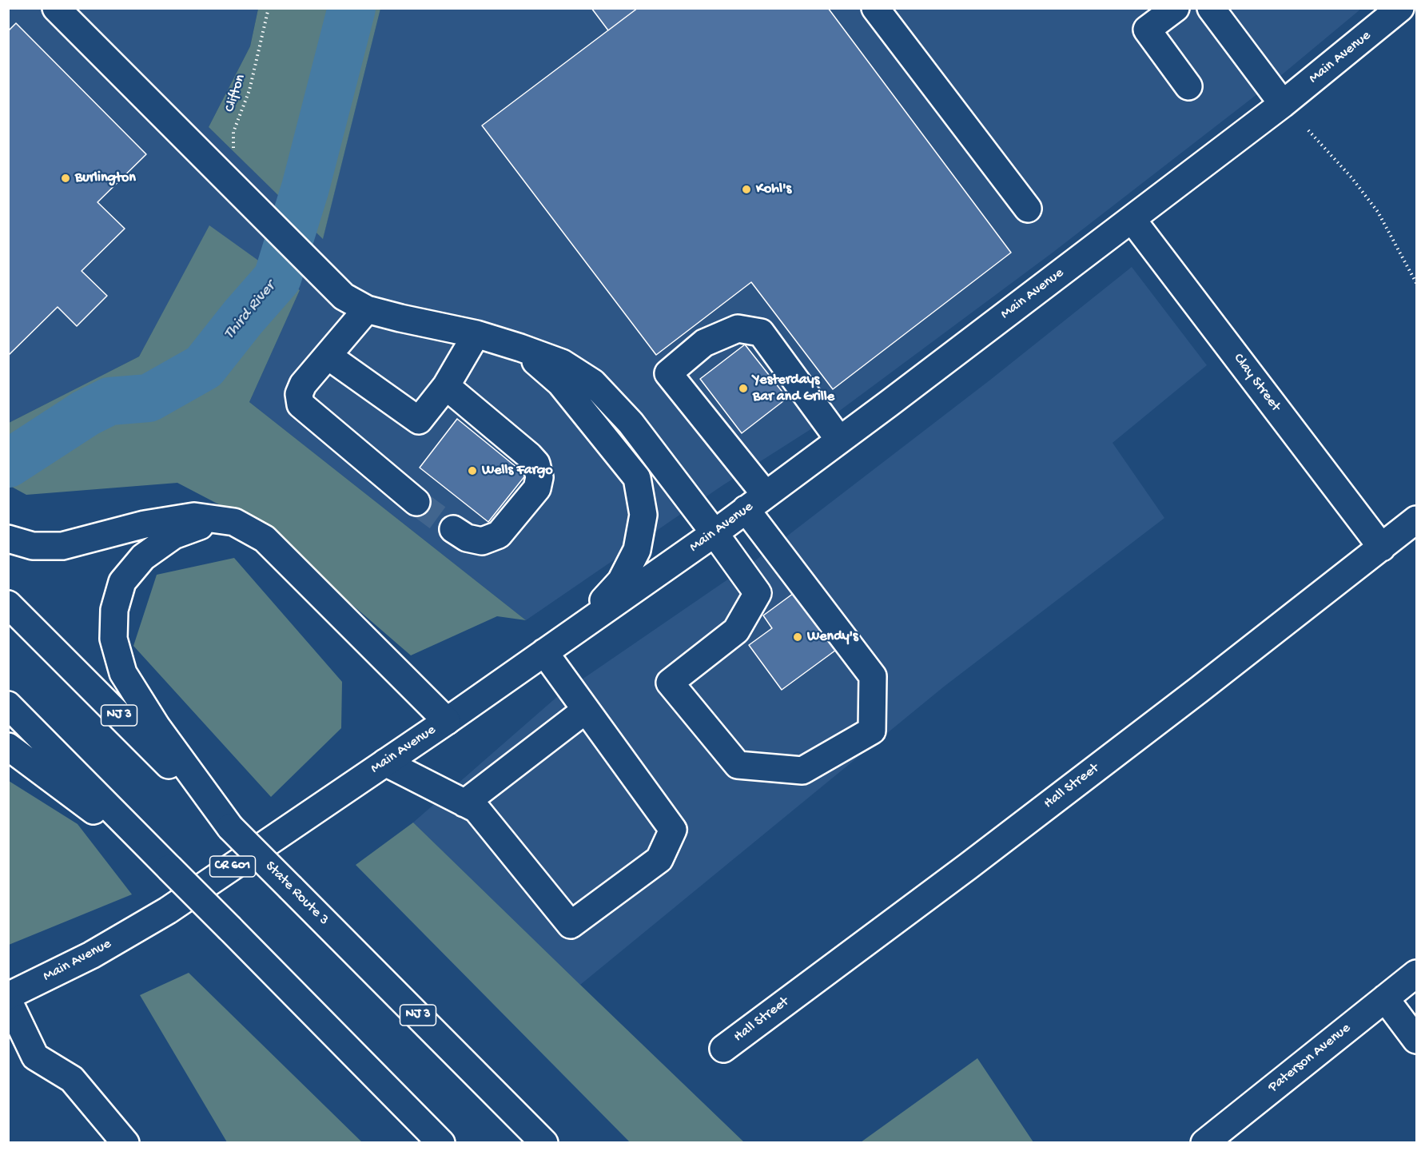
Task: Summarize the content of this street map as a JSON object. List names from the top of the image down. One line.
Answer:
{"streets":{"main road":["Main Avenue","Clay Street","NJ 3","Hall Street","CR 601","State Route 3","Paterson Avenue"],"path":["Clifton"]},"crossings":[["Main Avenue","Clay Street"],["Clay Street","Hall Street"]],"water":["Third River"],"places":["Burlington","Kohl's","Yesterdays Bar and Grille","Wells Fargo","Wendy's"]}
